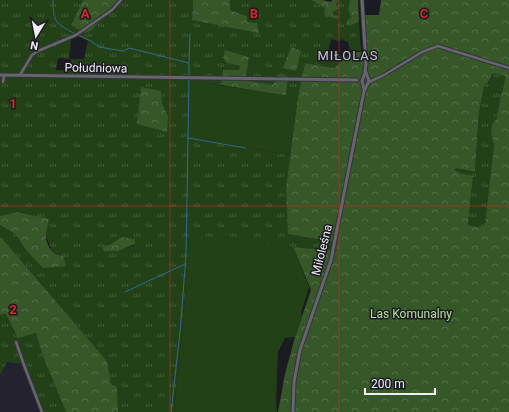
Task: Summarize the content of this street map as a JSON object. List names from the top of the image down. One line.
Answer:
{"streets":{"street":["Południowa","Miłoleśna"]},"districts":["MIŁOLAS"],"parks":["Las Komunalny"],"scale_bar":"200 m","north":"bottom","grid":{"columns":["A","B","C"],"rows":["1","2"]}}
